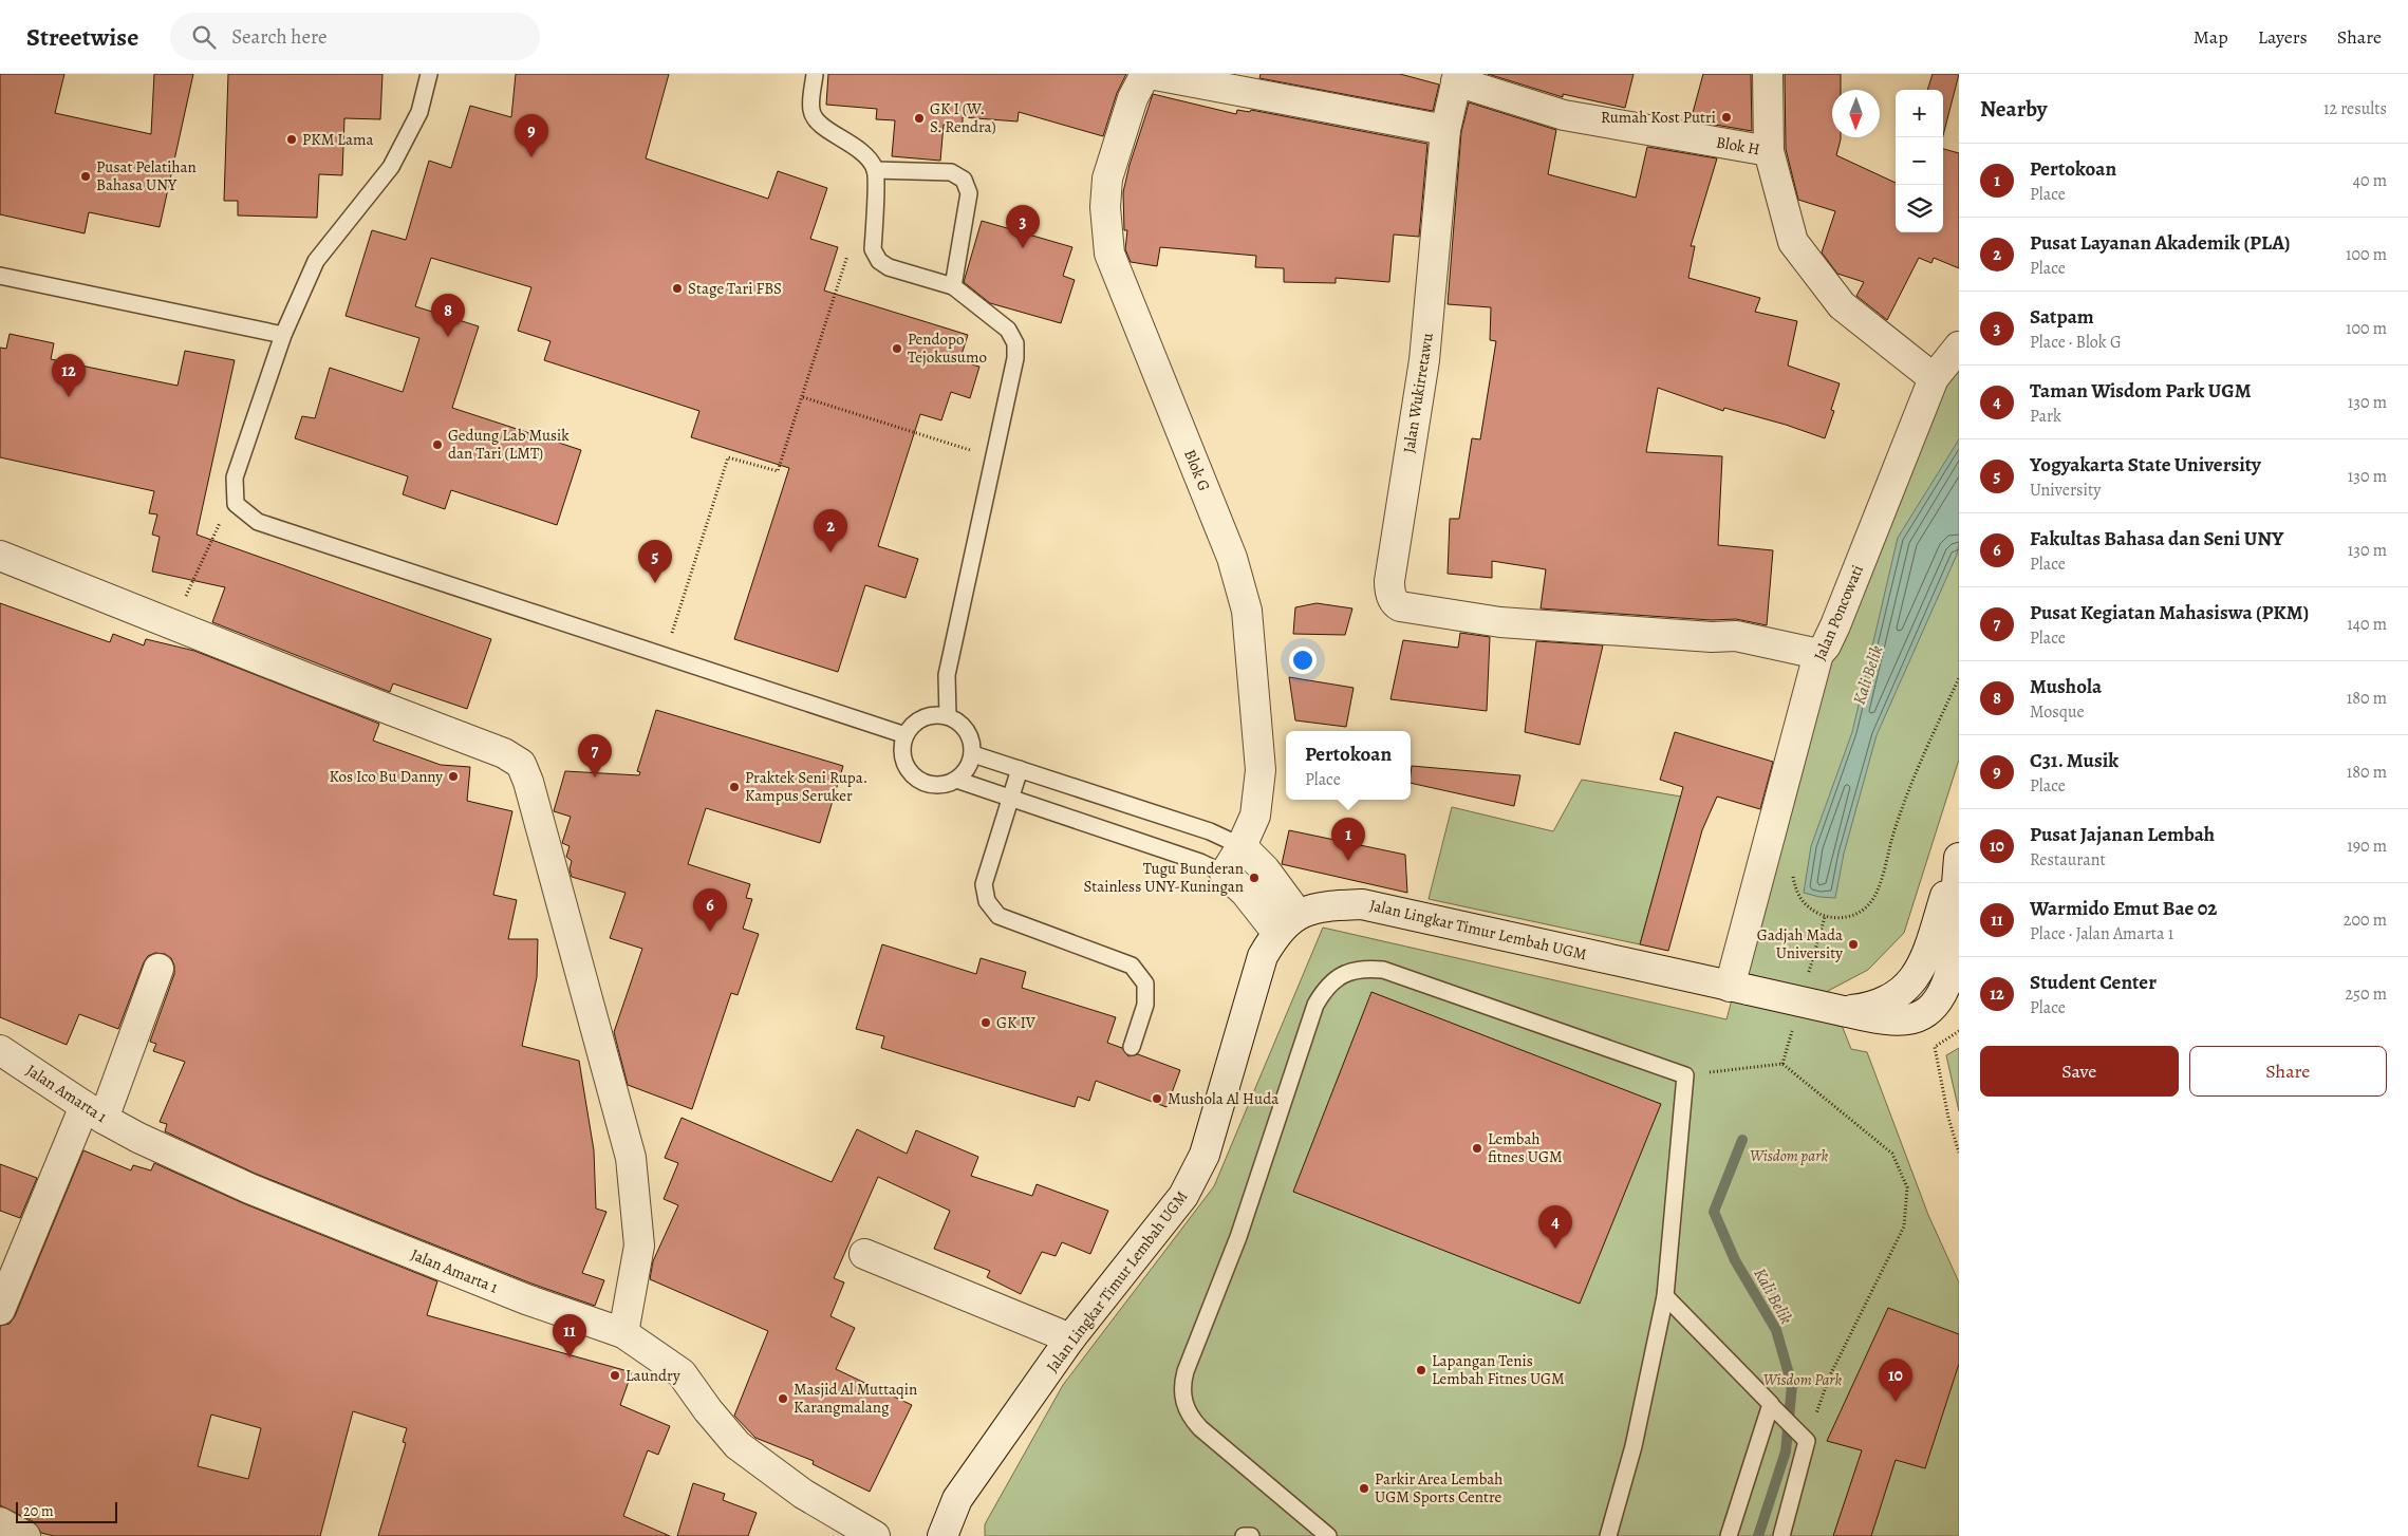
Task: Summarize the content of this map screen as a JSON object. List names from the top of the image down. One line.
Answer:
{"streets":{"street":["Blok H","Jalan Wukirretawu","Blok G","Jalan Poncowati","Jalan Lingkar Timur Lembah UGM","Jalan Amarta 1"]},"crossings":[["Blok H","Jalan Wukirretawu"],["Blok H","Jalan Poncowati"],["Jalan Wukirretawu","Blok G"],["Jalan Wukirretawu","Jalan Poncowati"],["Jalan Poncowati","Jalan Lingkar Timur Lembah UGM"]],"water":["Kali Belik"],"parks":["Wisdom park","Wisdom Park"],"places":["Rumah Kost Putri","GK I (W. S. Rendra)","PKM Lama","Pusat Pelatihan Bahasa UNY","Stage Tari FBS","Pendopo Tejokusumo","Gedung Lab Musik dan Tari (LMT)","Kos Ico Bu Danny","Praktek Seni Rupa. Kampus Seruker","Tugu Bunderan Stainless UNY-Kuningan","Gadjah Mada University","GK IV","Mushola Al Huda","Lembah fitnes UGM","Lapangan Tenis Lembah Fitnes UGM","Laundry","Masjid Al Muttaqin Karangmalang","Parkir Area Lembah UGM Sports Centre"],"scale_bar":"20 m","north":"bottom","page":{"header":"Streetwise","search":"Search here","nav":["Map","Layers","Share"],"heading":["Nearby","12 results"],"map_buttons":["+","−"],"pins":["9","3","8","12","2","5","7","1","6","4","11","10"],"list":[{"mark":"1","name":"Pertokoan","note":"Place","value":"40 m"},{"mark":"2","name":"Pusat Layanan Akademik (PLA)","note":"Place","value":"100 m"},{"mark":"3","name":"Satpam","note":"Place · Blok G","value":"100 m"},{"mark":"4","name":"Taman Wisdom Park UGM","note":"Park","value":"130 m"},{"mark":"5","name":"Yogyakarta State University","note":"University","value":"130 m"},{"mark":"6","name":"Fakultas Bahasa dan Seni UNY","note":"Place","value":"130 m"},{"mark":"7","name":"Pusat Kegiatan Mahasiswa (PKM)","note":"Place","value":"140 m"},{"mark":"8","name":"Mushola","note":"Mosque","value":"180 m"},{"mark":"9","name":"C31. Musik","note":"Place","value":"180 m"},{"mark":"10","name":"Pusat Jajanan Lembah","note":"Restaurant","value":"190 m"},{"mark":"11","name":"Warmido Emut Bae 02","note":"Place · Jalan Amarta 1","value":"200 m"},{"mark":"12","name":"Student Center","note":"Place","value":"250 m"}],"popup":["Pertokoan","Place"],"buttons":["Save","Share"],"scale":"20 m"}}
